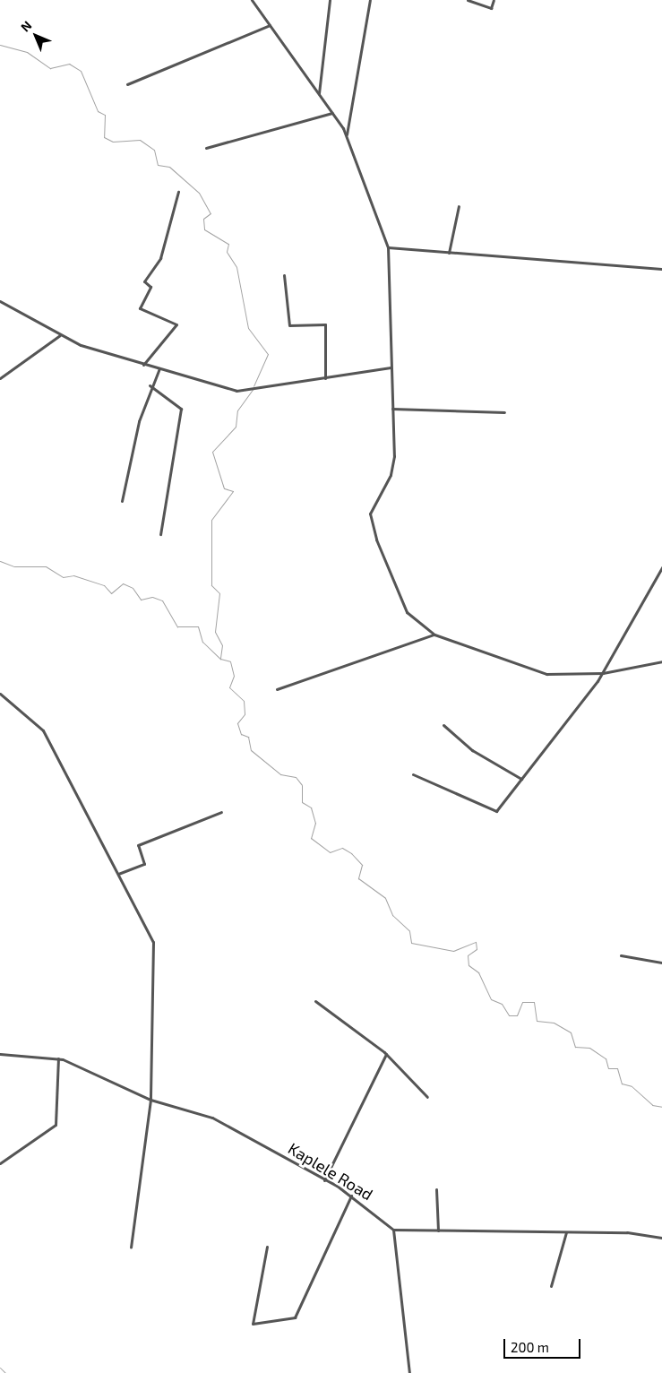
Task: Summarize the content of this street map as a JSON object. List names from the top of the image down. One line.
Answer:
{"streets":{"street":["Kaplele Road"]},"scale_bar":"200 m","north":"top left"}
